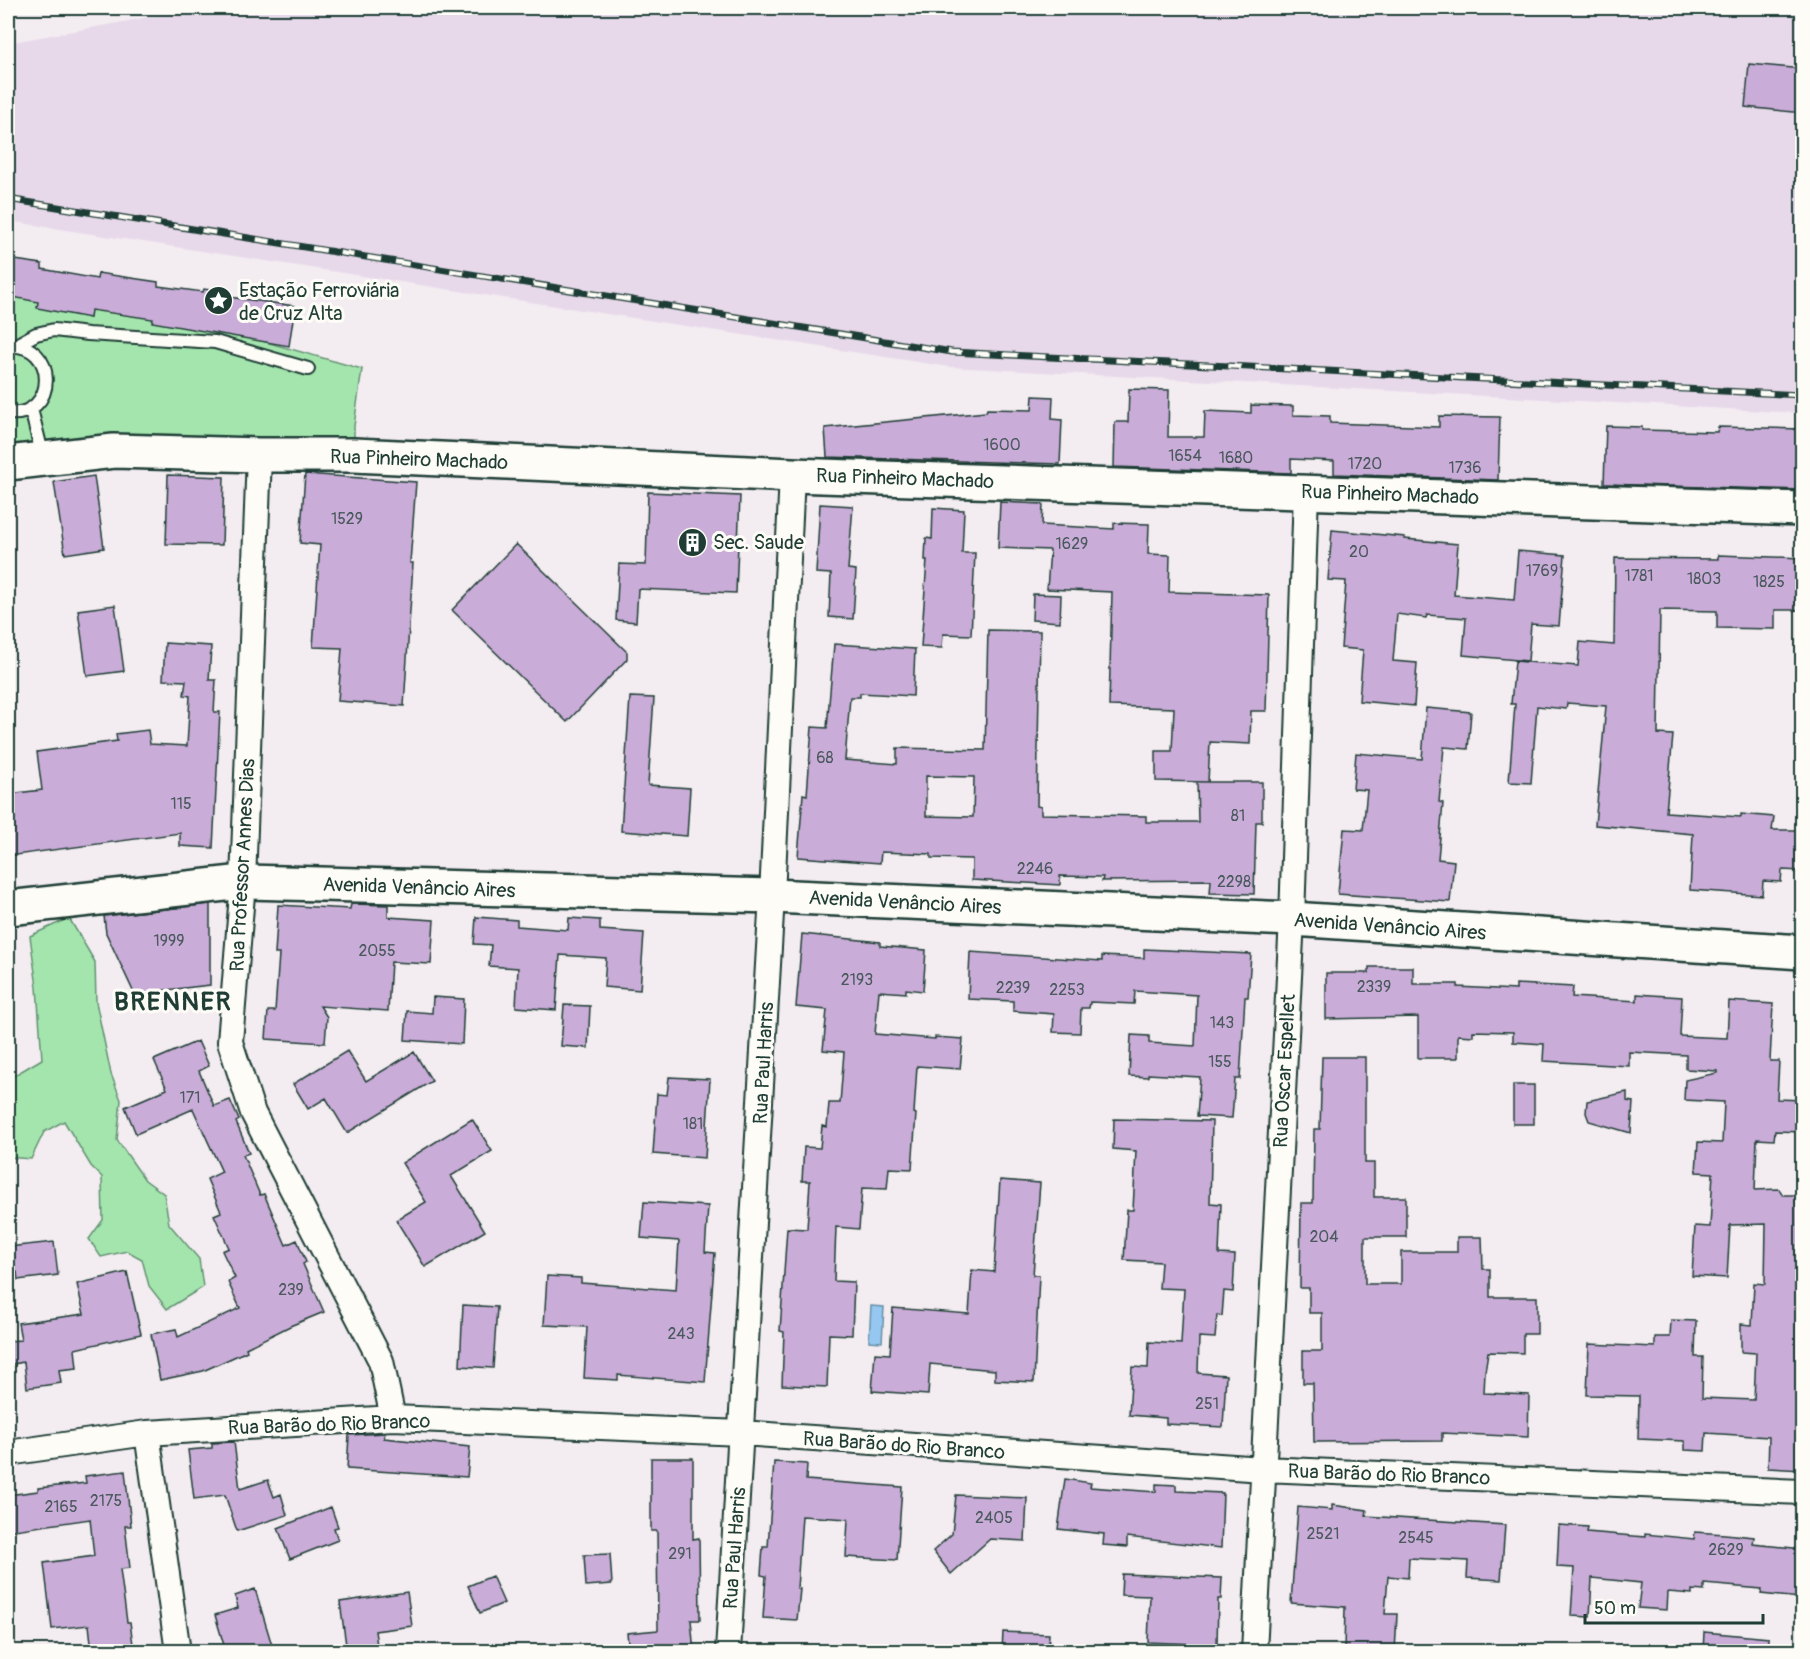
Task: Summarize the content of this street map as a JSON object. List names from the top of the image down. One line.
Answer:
{"streets":{"main road":["Rua Pinheiro Machado","Avenida Venâncio Aires"],"street":["Rua Professor Annes Dias","Rua Paul Harris","Rua Oscar Espellet","Rua Barão do Rio Branco"]},"crossings":[["Rua Pinheiro Machado","Rua Professor Annes Dias"],["Rua Pinheiro Machado","Rua Paul Harris"],["Rua Pinheiro Machado","Rua Oscar Espellet"],["Rua Professor Annes Dias","Avenida Venâncio Aires"],["Rua Professor Annes Dias","Rua Barão do Rio Branco"],["Avenida Venâncio Aires","Rua Paul Harris"],["Avenida Venâncio Aires","Rua Oscar Espellet"],["Rua Paul Harris","Rua Barão do Rio Branco"],["Rua Oscar Espellet","Rua Barão do Rio Branco"]],"districts":["BRENNER"],"places":{"place":["Estação Ferroviária de Cruz Alta"],"building":["Sec. Saude"]},"house_numbers":["1600","1654","1680","1720","1736","1529","1629","20","1769","1781","1803","1825","68","115","81","2246","2298","1999","2055","2193","2339","2239","2253","143","155","171","181","204","239","243","251","2175","2165","2405","2521","2545","2629","291"],"scale_bar":"50 m"}
